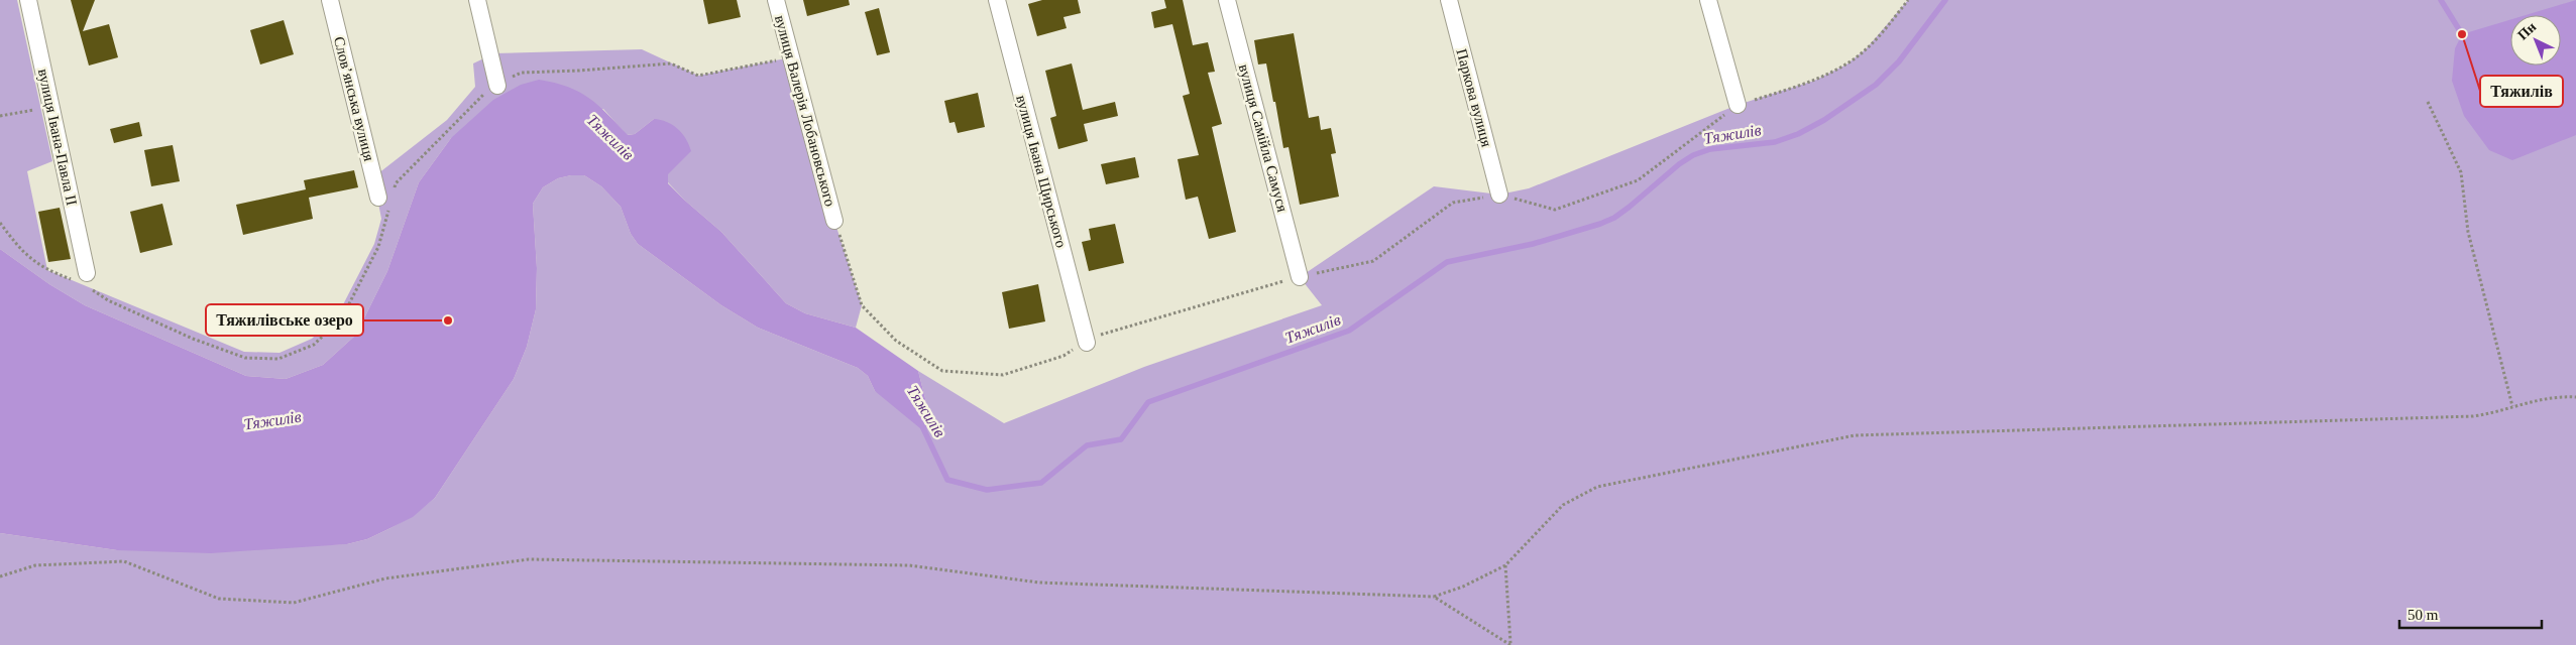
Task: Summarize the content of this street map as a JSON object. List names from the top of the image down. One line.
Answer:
{"streets":{"street":["Паркова вулиця","Словʼянська вулиця","вулиця Валерія Лобановського","вулиця Івана-Павла II","вулиця Самійла Самуся","вулиця Івана Щирського"]},"water":["Тяжилів"],"places":["Тяжилів","Тяжилівське озеро"],"scale_bar":"50 m","north":"top left"}
